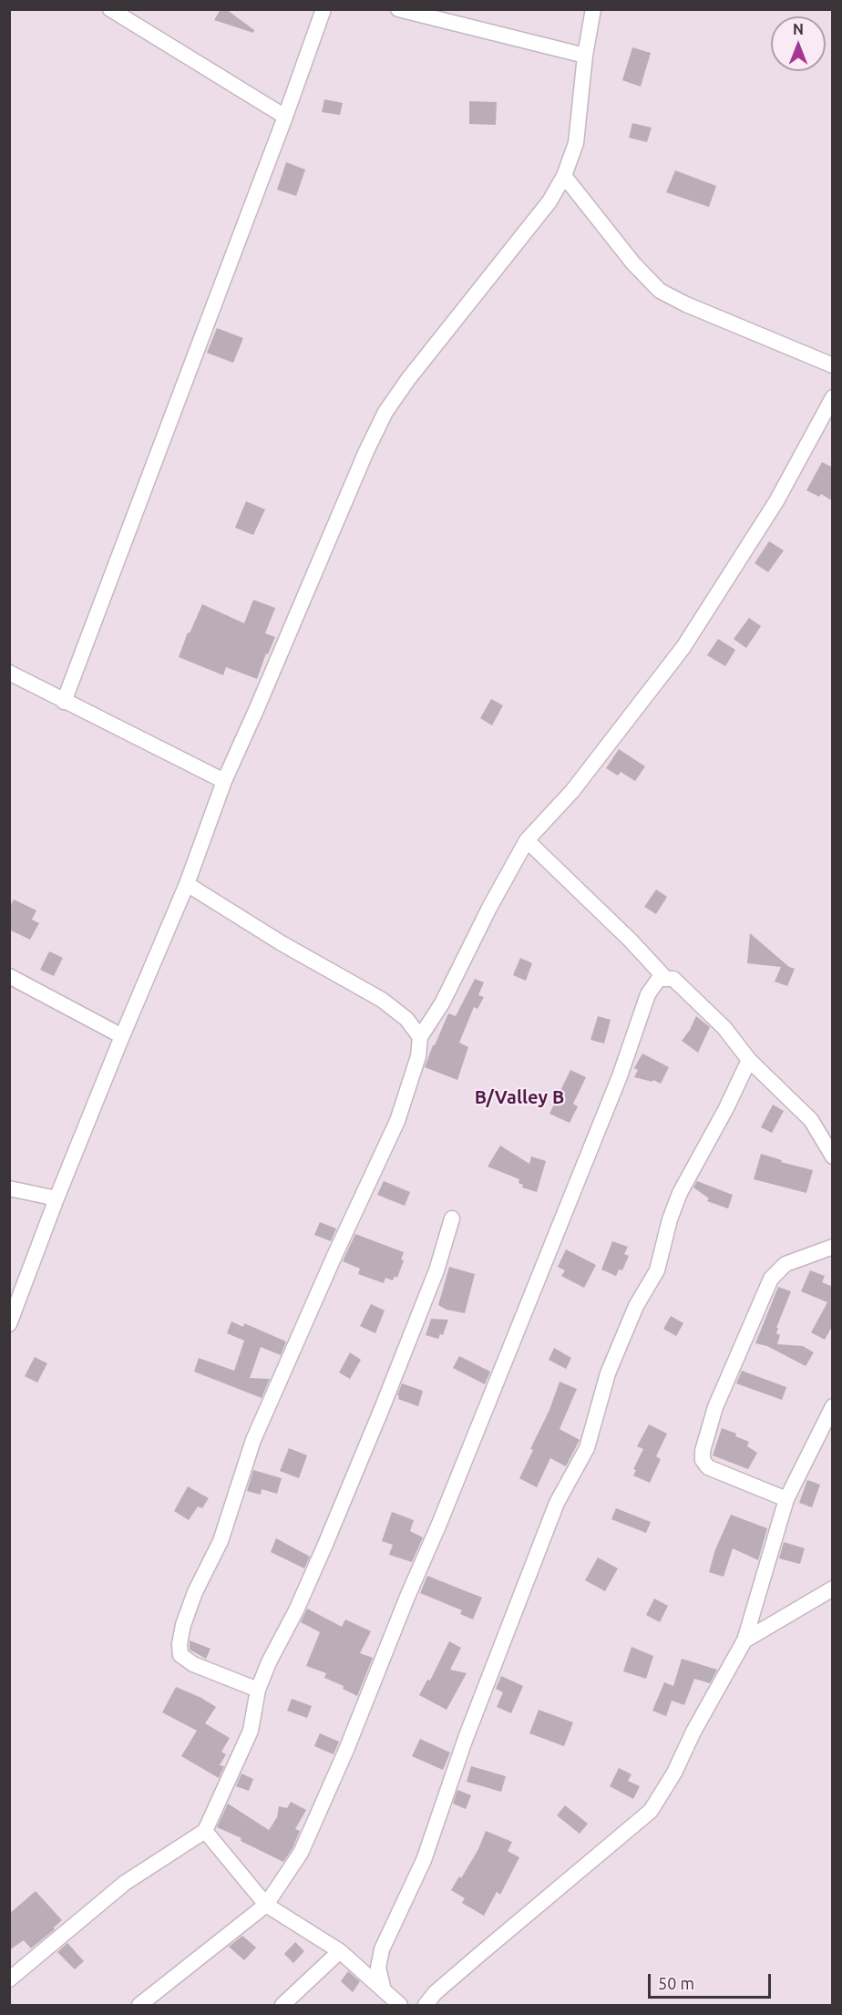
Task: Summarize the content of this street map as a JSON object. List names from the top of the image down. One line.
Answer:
{"districts":["B/Valley B"],"scale_bar":"50 m","north":"top"}
